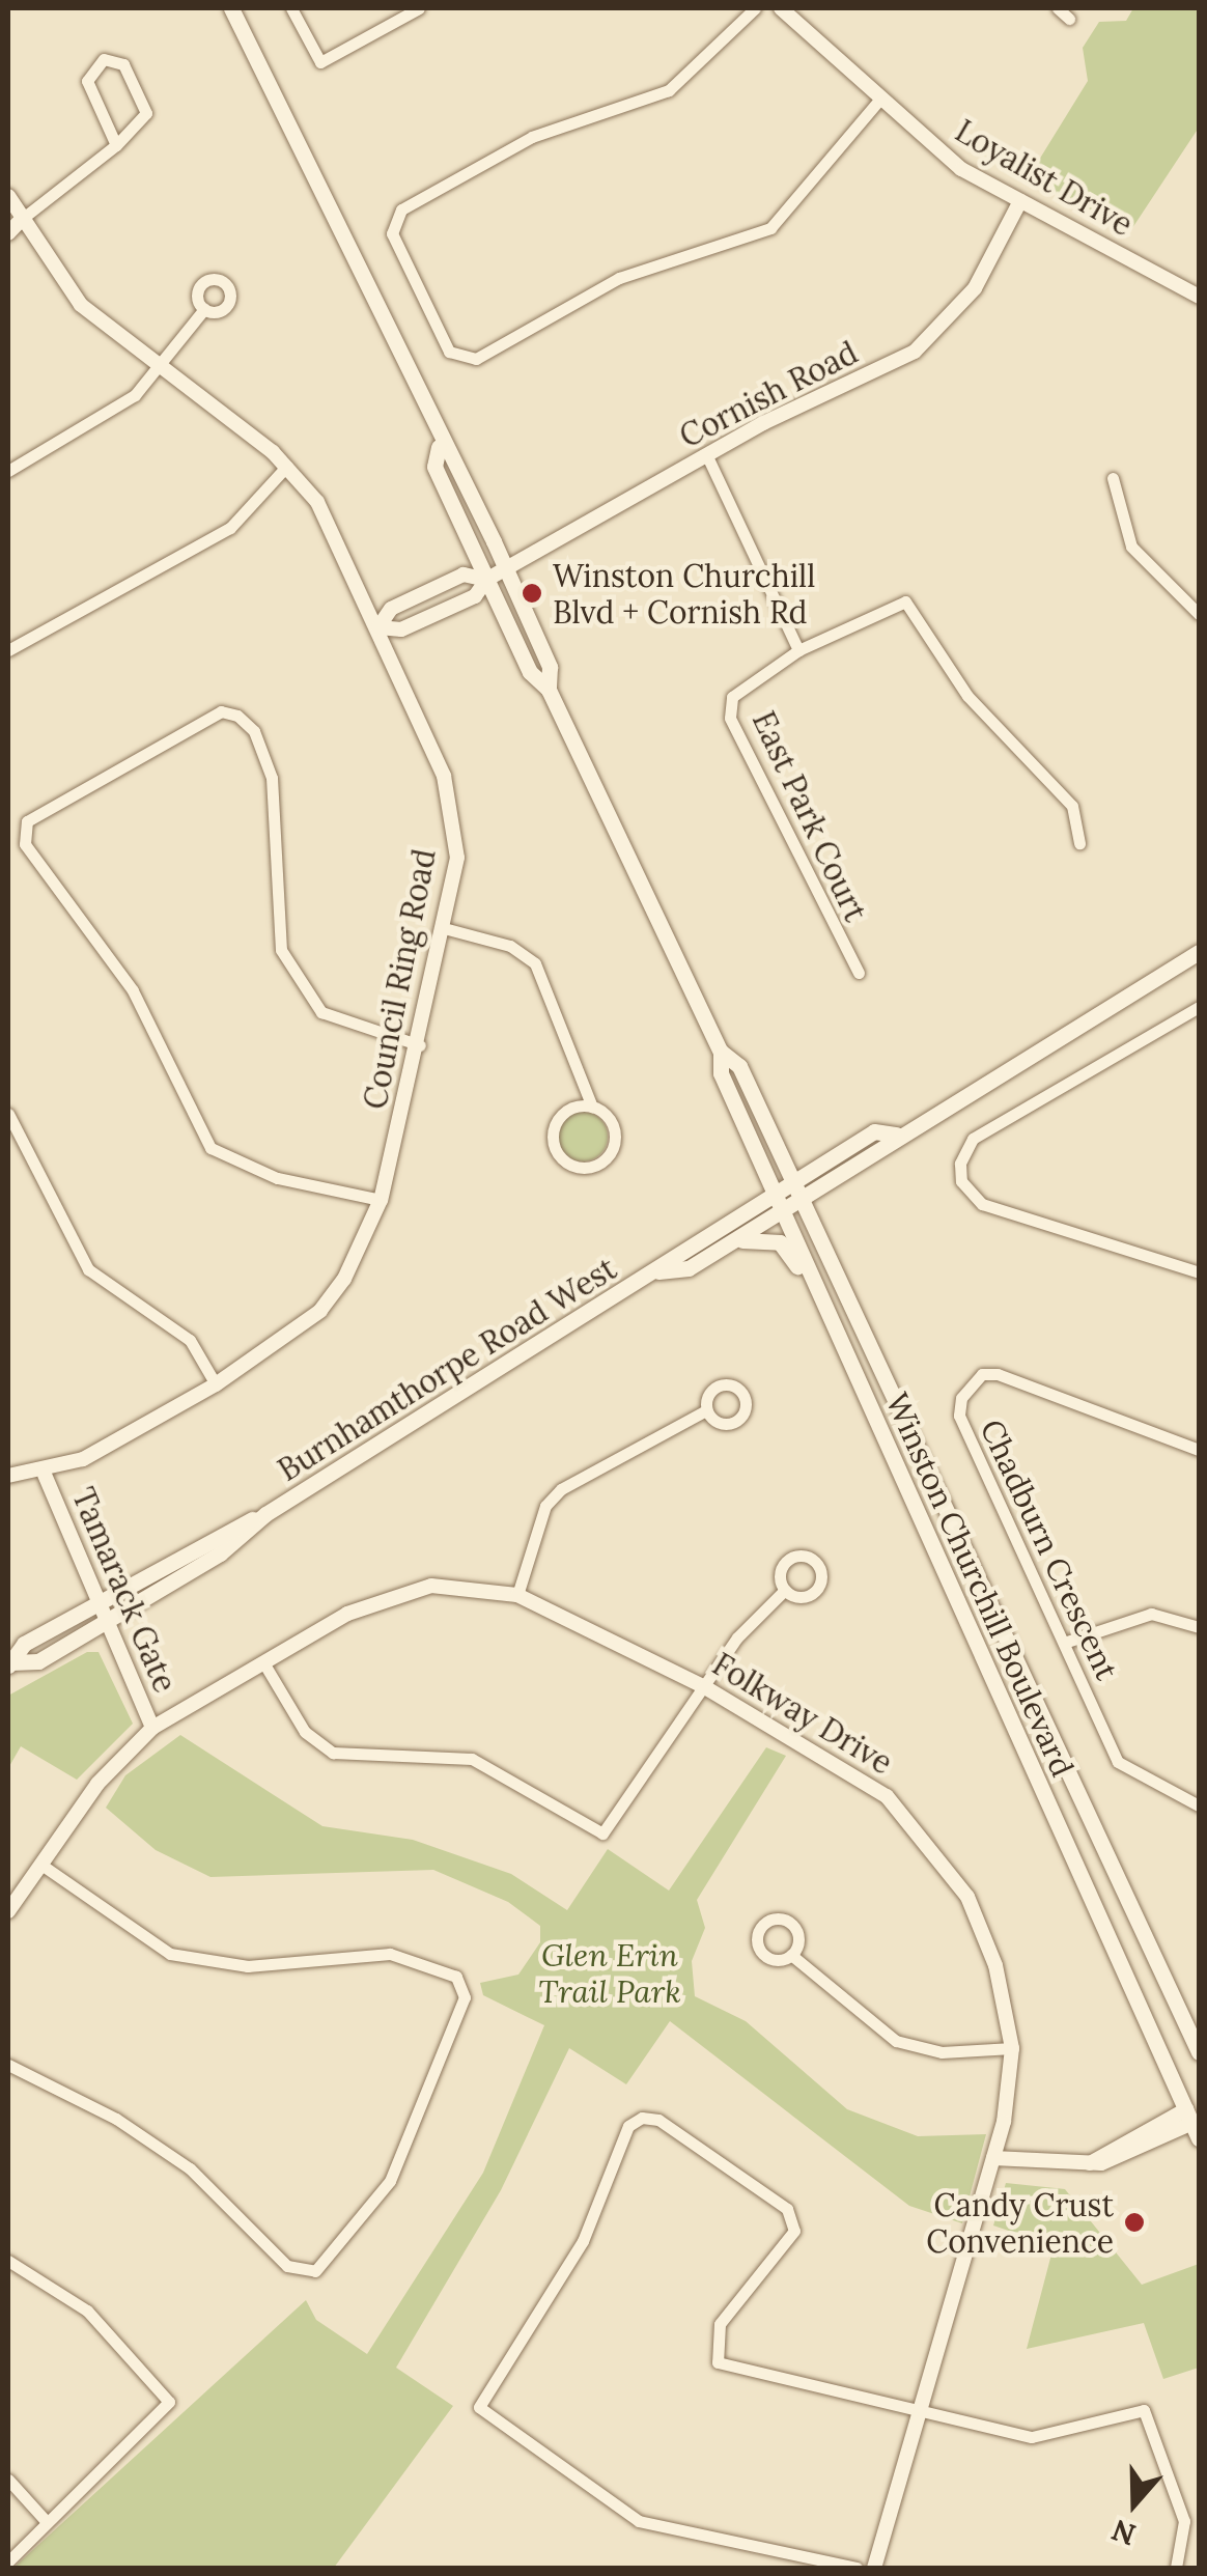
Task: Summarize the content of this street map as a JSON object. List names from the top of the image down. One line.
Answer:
{"streets":{"main road":["Burnhamthorpe Road West","Winston Churchill Boulevard"],"street":["Loyalist Drive","Cornish Road","East Park Court","Council Ring Road","Chadburn Crescent","Tamarack Gate","Folkway Drive"]},"crossings":[["Loyalist Drive","Cornish Road"],["Cornish Road","Council Ring Road"],["Cornish Road","Winston Churchill Boulevard"],["Council Ring Road","Tamarack Gate"],["Burnhamthorpe Road West","Winston Churchill Boulevard"],["Burnhamthorpe Road West","Tamarack Gate"],["Tamarack Gate","Folkway Drive"]],"parks":["Glen Erin Trail Park"],"places":["Winston Churchill Blvd + Cornish Rd","Candy Crust Convenience"],"north":"bottom"}
